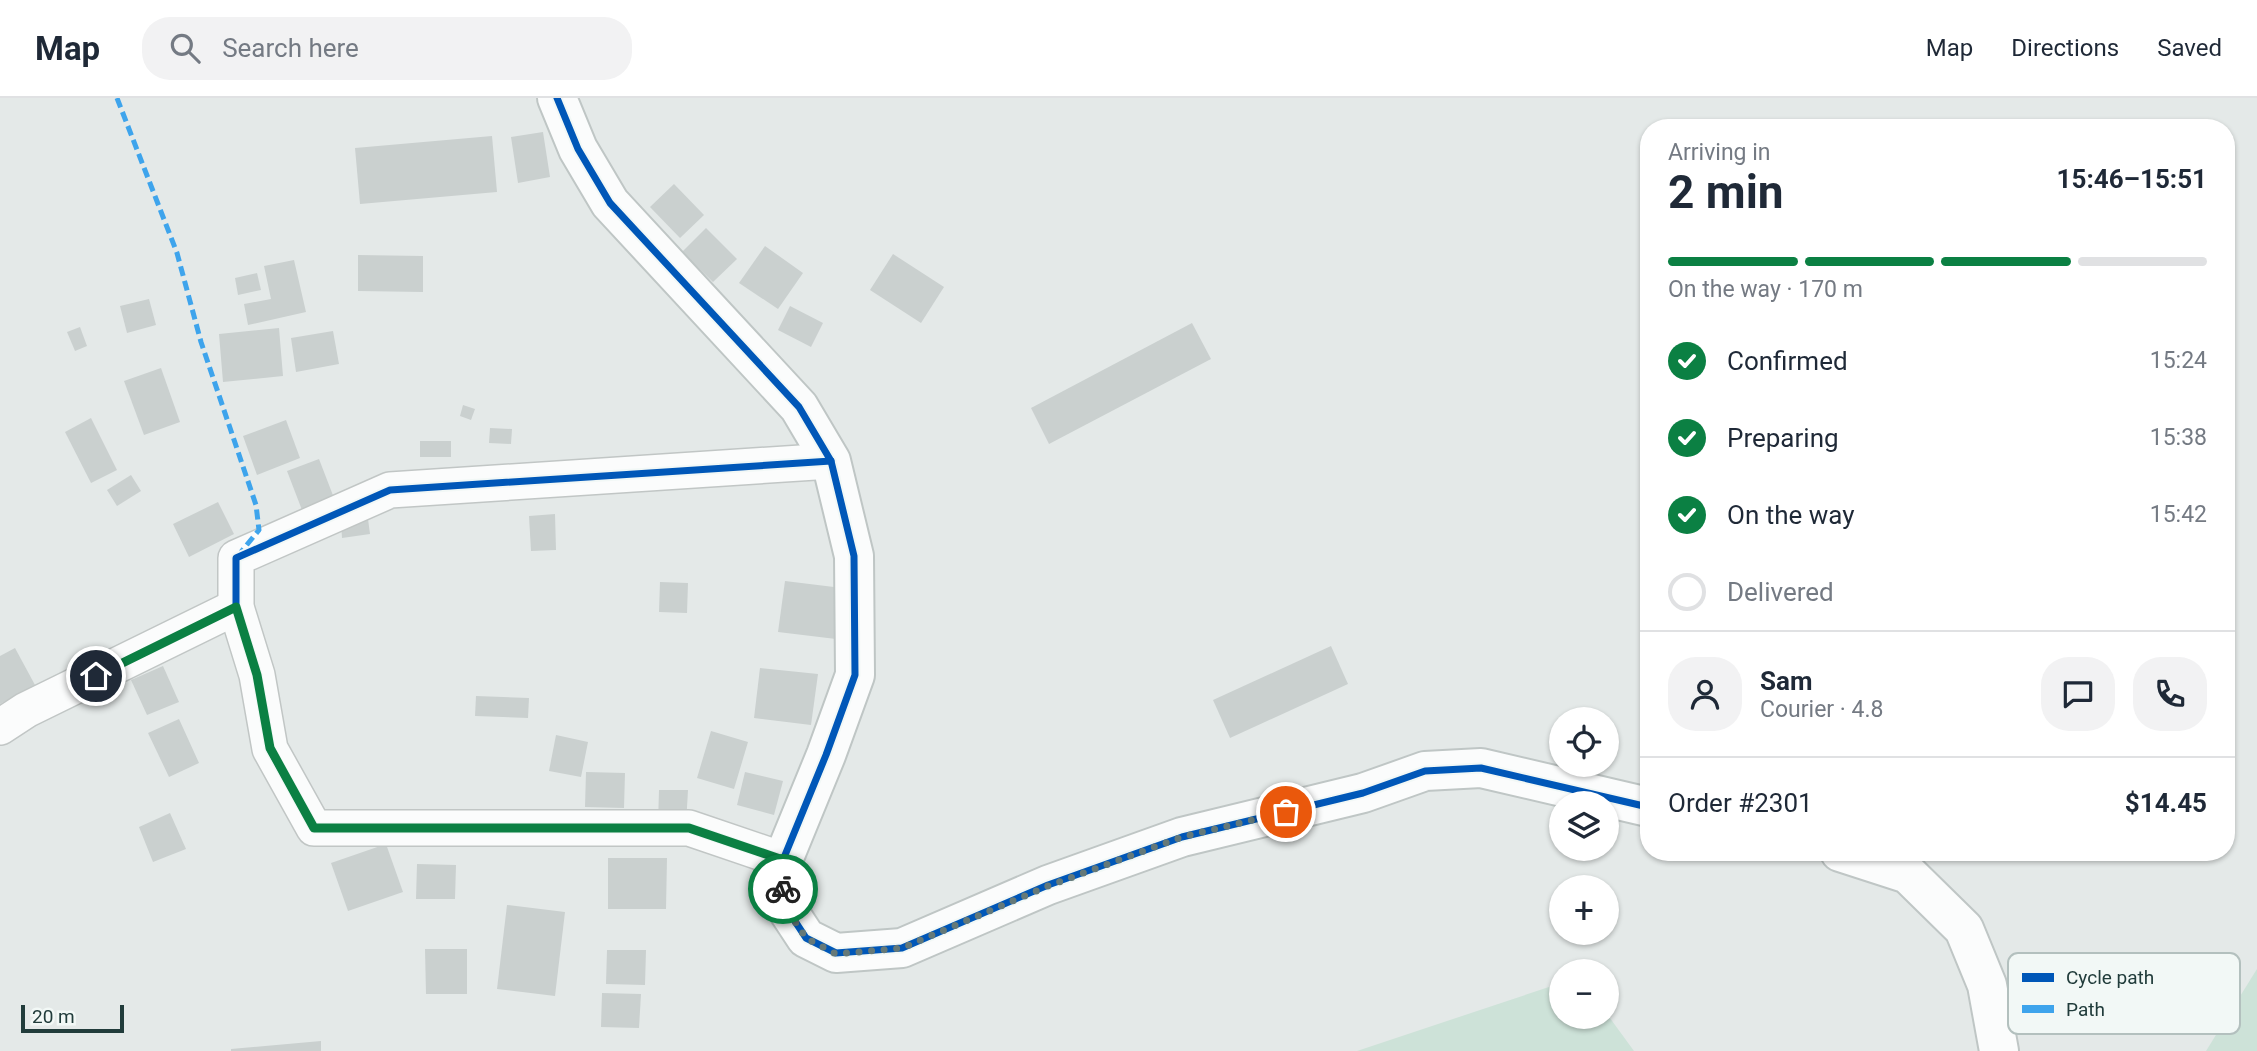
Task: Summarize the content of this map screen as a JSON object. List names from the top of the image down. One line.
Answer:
{"legend":["Cycle path","Path"],"scale_bar":"20 m","page":{"header":"Map","search":"Search here","nav":["Map","Directions","Saved"],"heading":["2 min","Arriving in","15:46–15:51"],"panel":["Sam","Courier · 4.8","Order #2301","$14.45"],"bar":"On the way · 170 m","list":[["Confirmed","15:24"],["Preparing","15:38"],["On the way","15:42"],"Delivered"],"map_buttons":["+","−"],"scale":"20 m"}}
